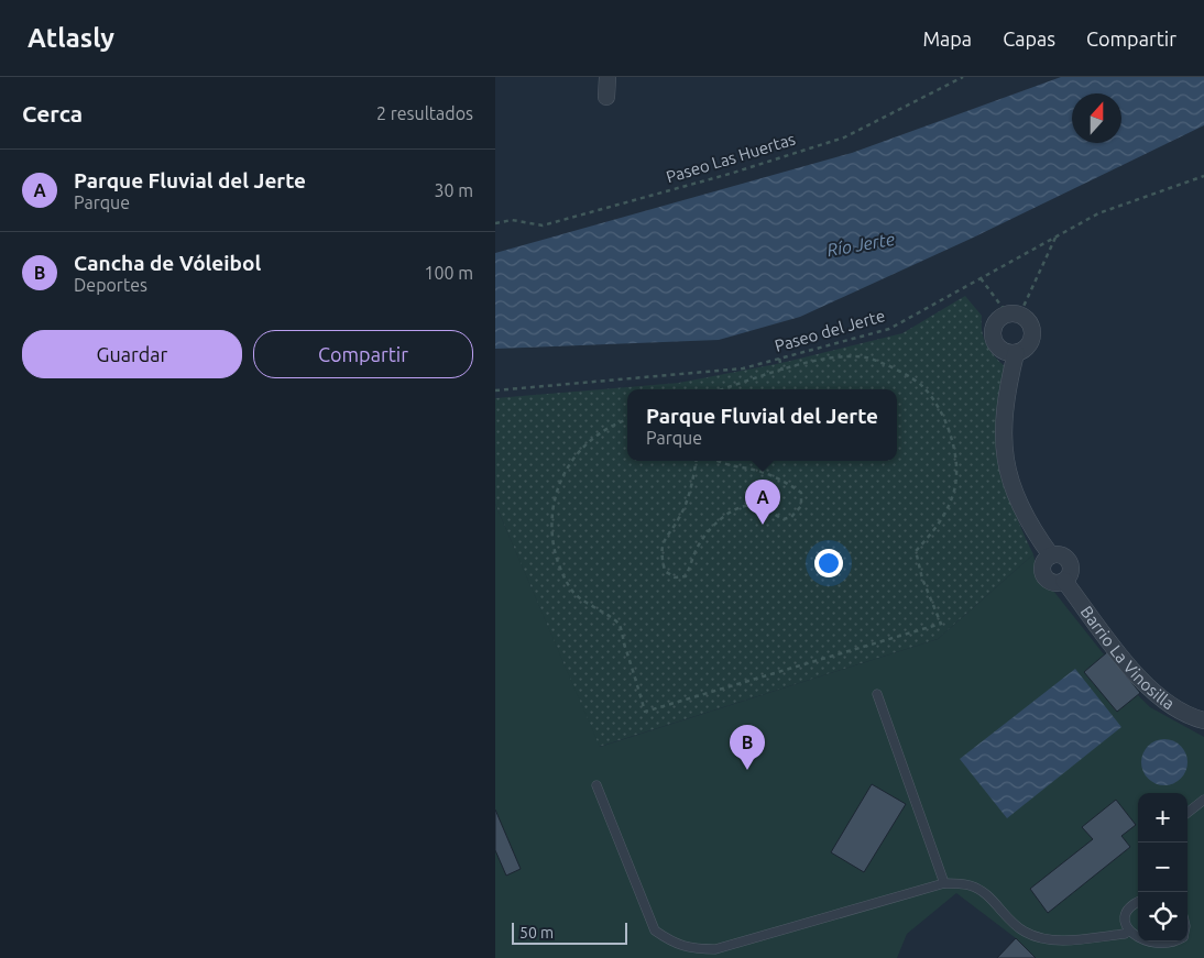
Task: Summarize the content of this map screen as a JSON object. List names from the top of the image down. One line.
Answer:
{"streets":{"street":["Barrio La Vinosilla"],"path":["Paseo Las Huertas","Paseo del Jerte"]},"water":["Río Jerte"],"scale_bar":"50 m","north":"top","page":{"header":"Atlasly","nav":["Mapa","Capas","Compartir"],"heading":["Cerca","2 resultados"],"list":[{"mark":"A","name":"Parque Fluvial del Jerte","note":"Parque","value":"30 m"},{"mark":"B","name":"Cancha de Vóleibol","note":"Deportes","value":"100 m"}],"buttons":["Guardar","Compartir"],"popup":["Parque Fluvial del Jerte","Parque"],"pins":["A","B"],"map_buttons":["+","−"],"scale":"50 m"}}
